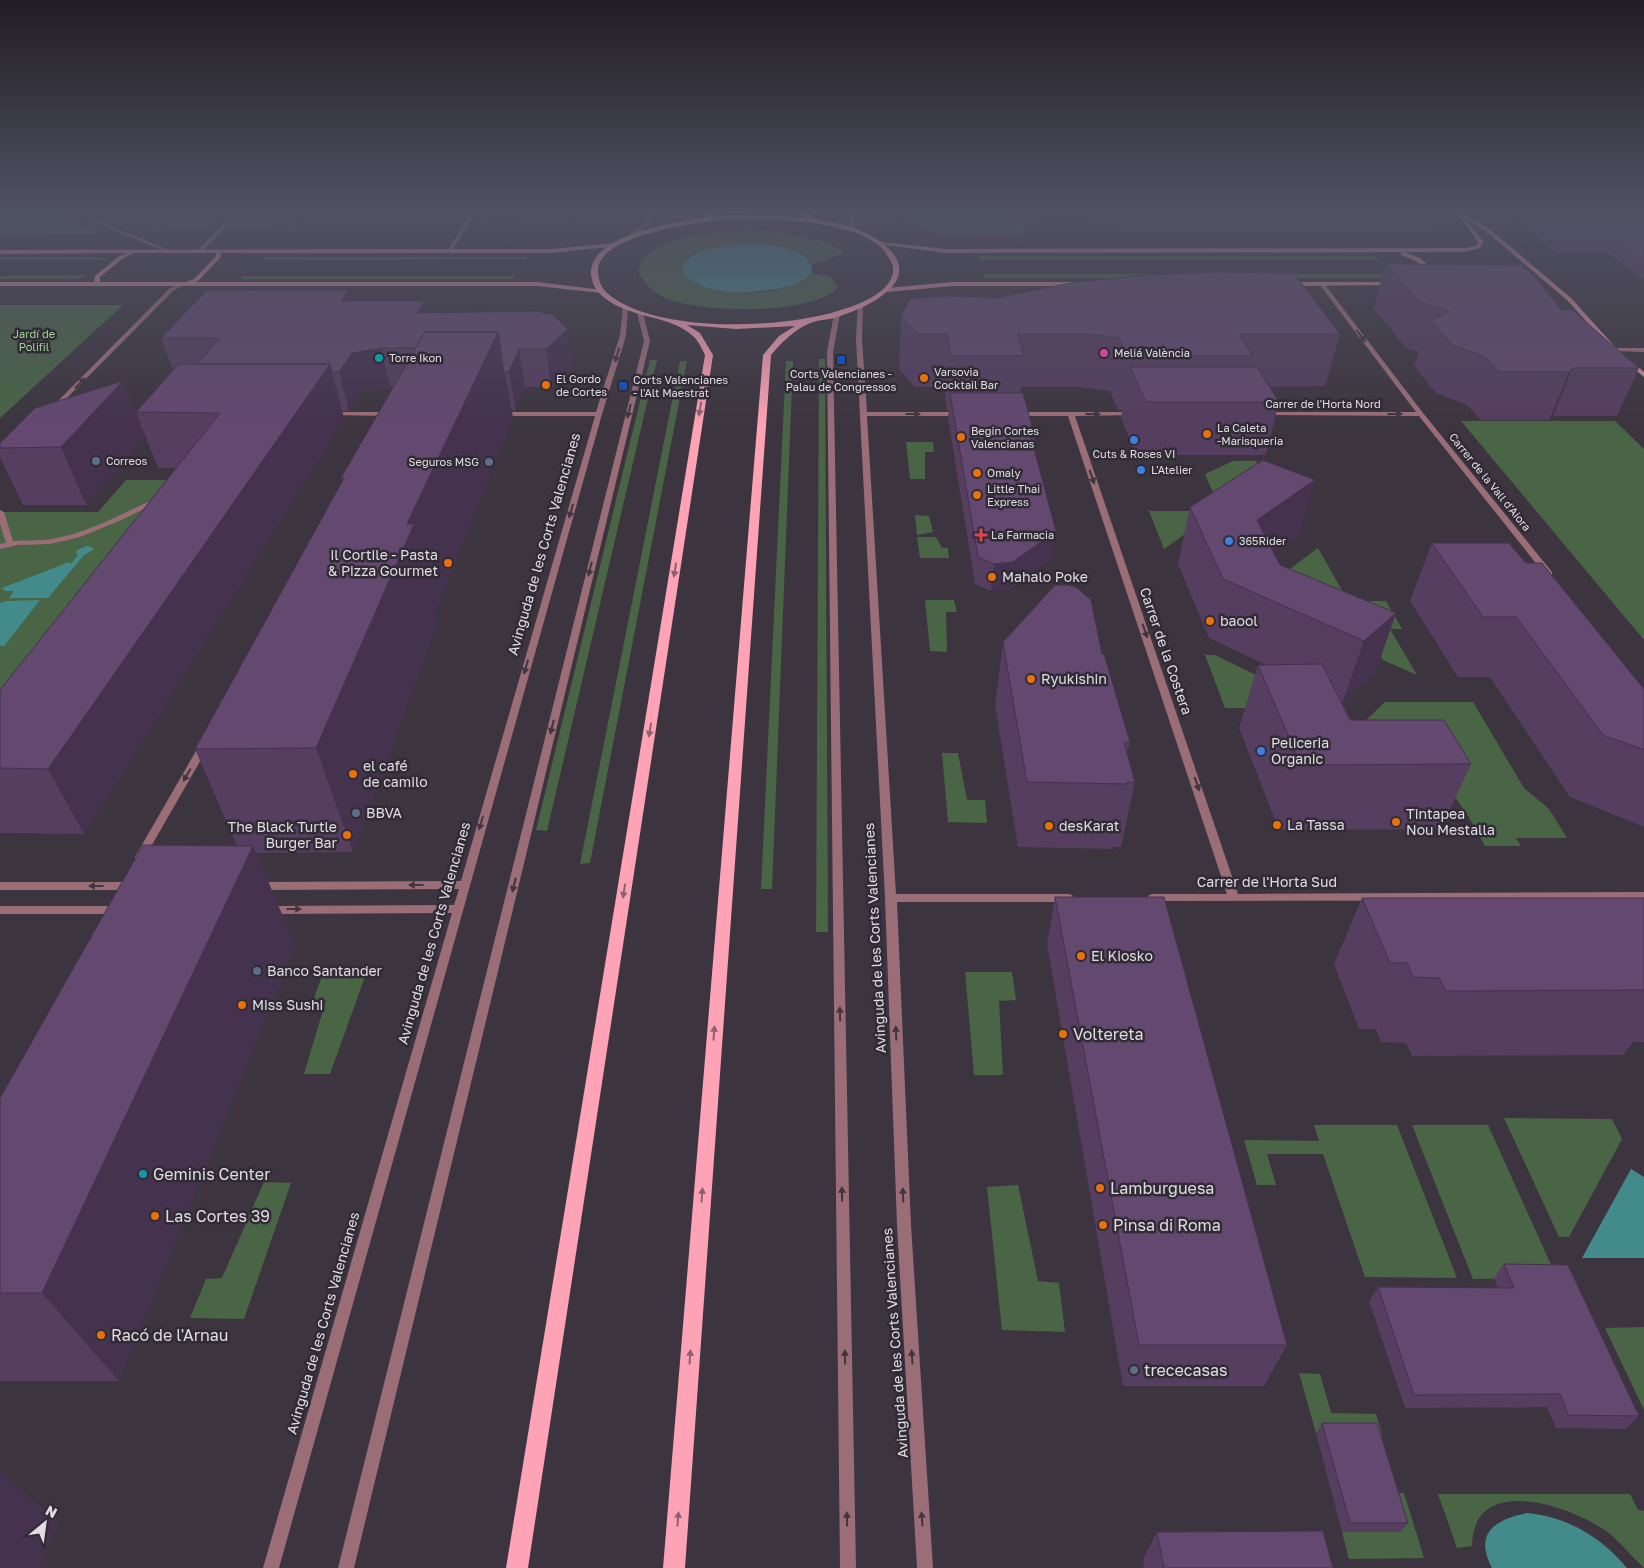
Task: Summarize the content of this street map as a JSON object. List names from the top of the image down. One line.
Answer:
{"streets":{"street":["Carrer de l'Horta Nord","Carrer de la Vall d'Aiora","Avinguda de les Corts Valencianes","Carrer de la Costera","Carrer de l'Horta Sud"]},"crossings":[["Carrer de l'Horta Nord","Carrer de la Vall d'Aiora"],["Carrer de la Costera","Carrer de l'Horta Sud"]],"one_way":["Carrer de l'Horta Nord","Carrer de la Vall d'Aiora","Carrer de la Costera"],"parks":["Jardí de Polifil"],"places":{"other":["Meliá València","Torre Ikon","Varsovia Cocktail Bar","El Gordo de Cortes","La Caleta -Marisqueria","Begin Cortes Valencianas","Cuts & Roses VI","Correos","Seguros MSG","L'Atelier","Omaly","Little Thai Express","365Rider","il Cortile - Pasta & Pizza Gourmet","Mahalo Poke","baool","Ryukishin","Peliceria Organic","el café de camilo","BBVA","Tintapea Nou Mestalla","La Tassa","desKarat","The Black Turtle Burger Bar","El Kiosko","Banco Santander","Miss Sushi","Voltereta","Geminis Center","Lamburguesa","Las Cortes 39","Pinsa di Roma","Racó de l'Arnau","trececasas"],"transit":["Corts Valencianes - Palau de Congressos","Corts Valencianes - l'Alt Maestrat"],"health":["La Farmacia"]},"north":"top right"}
